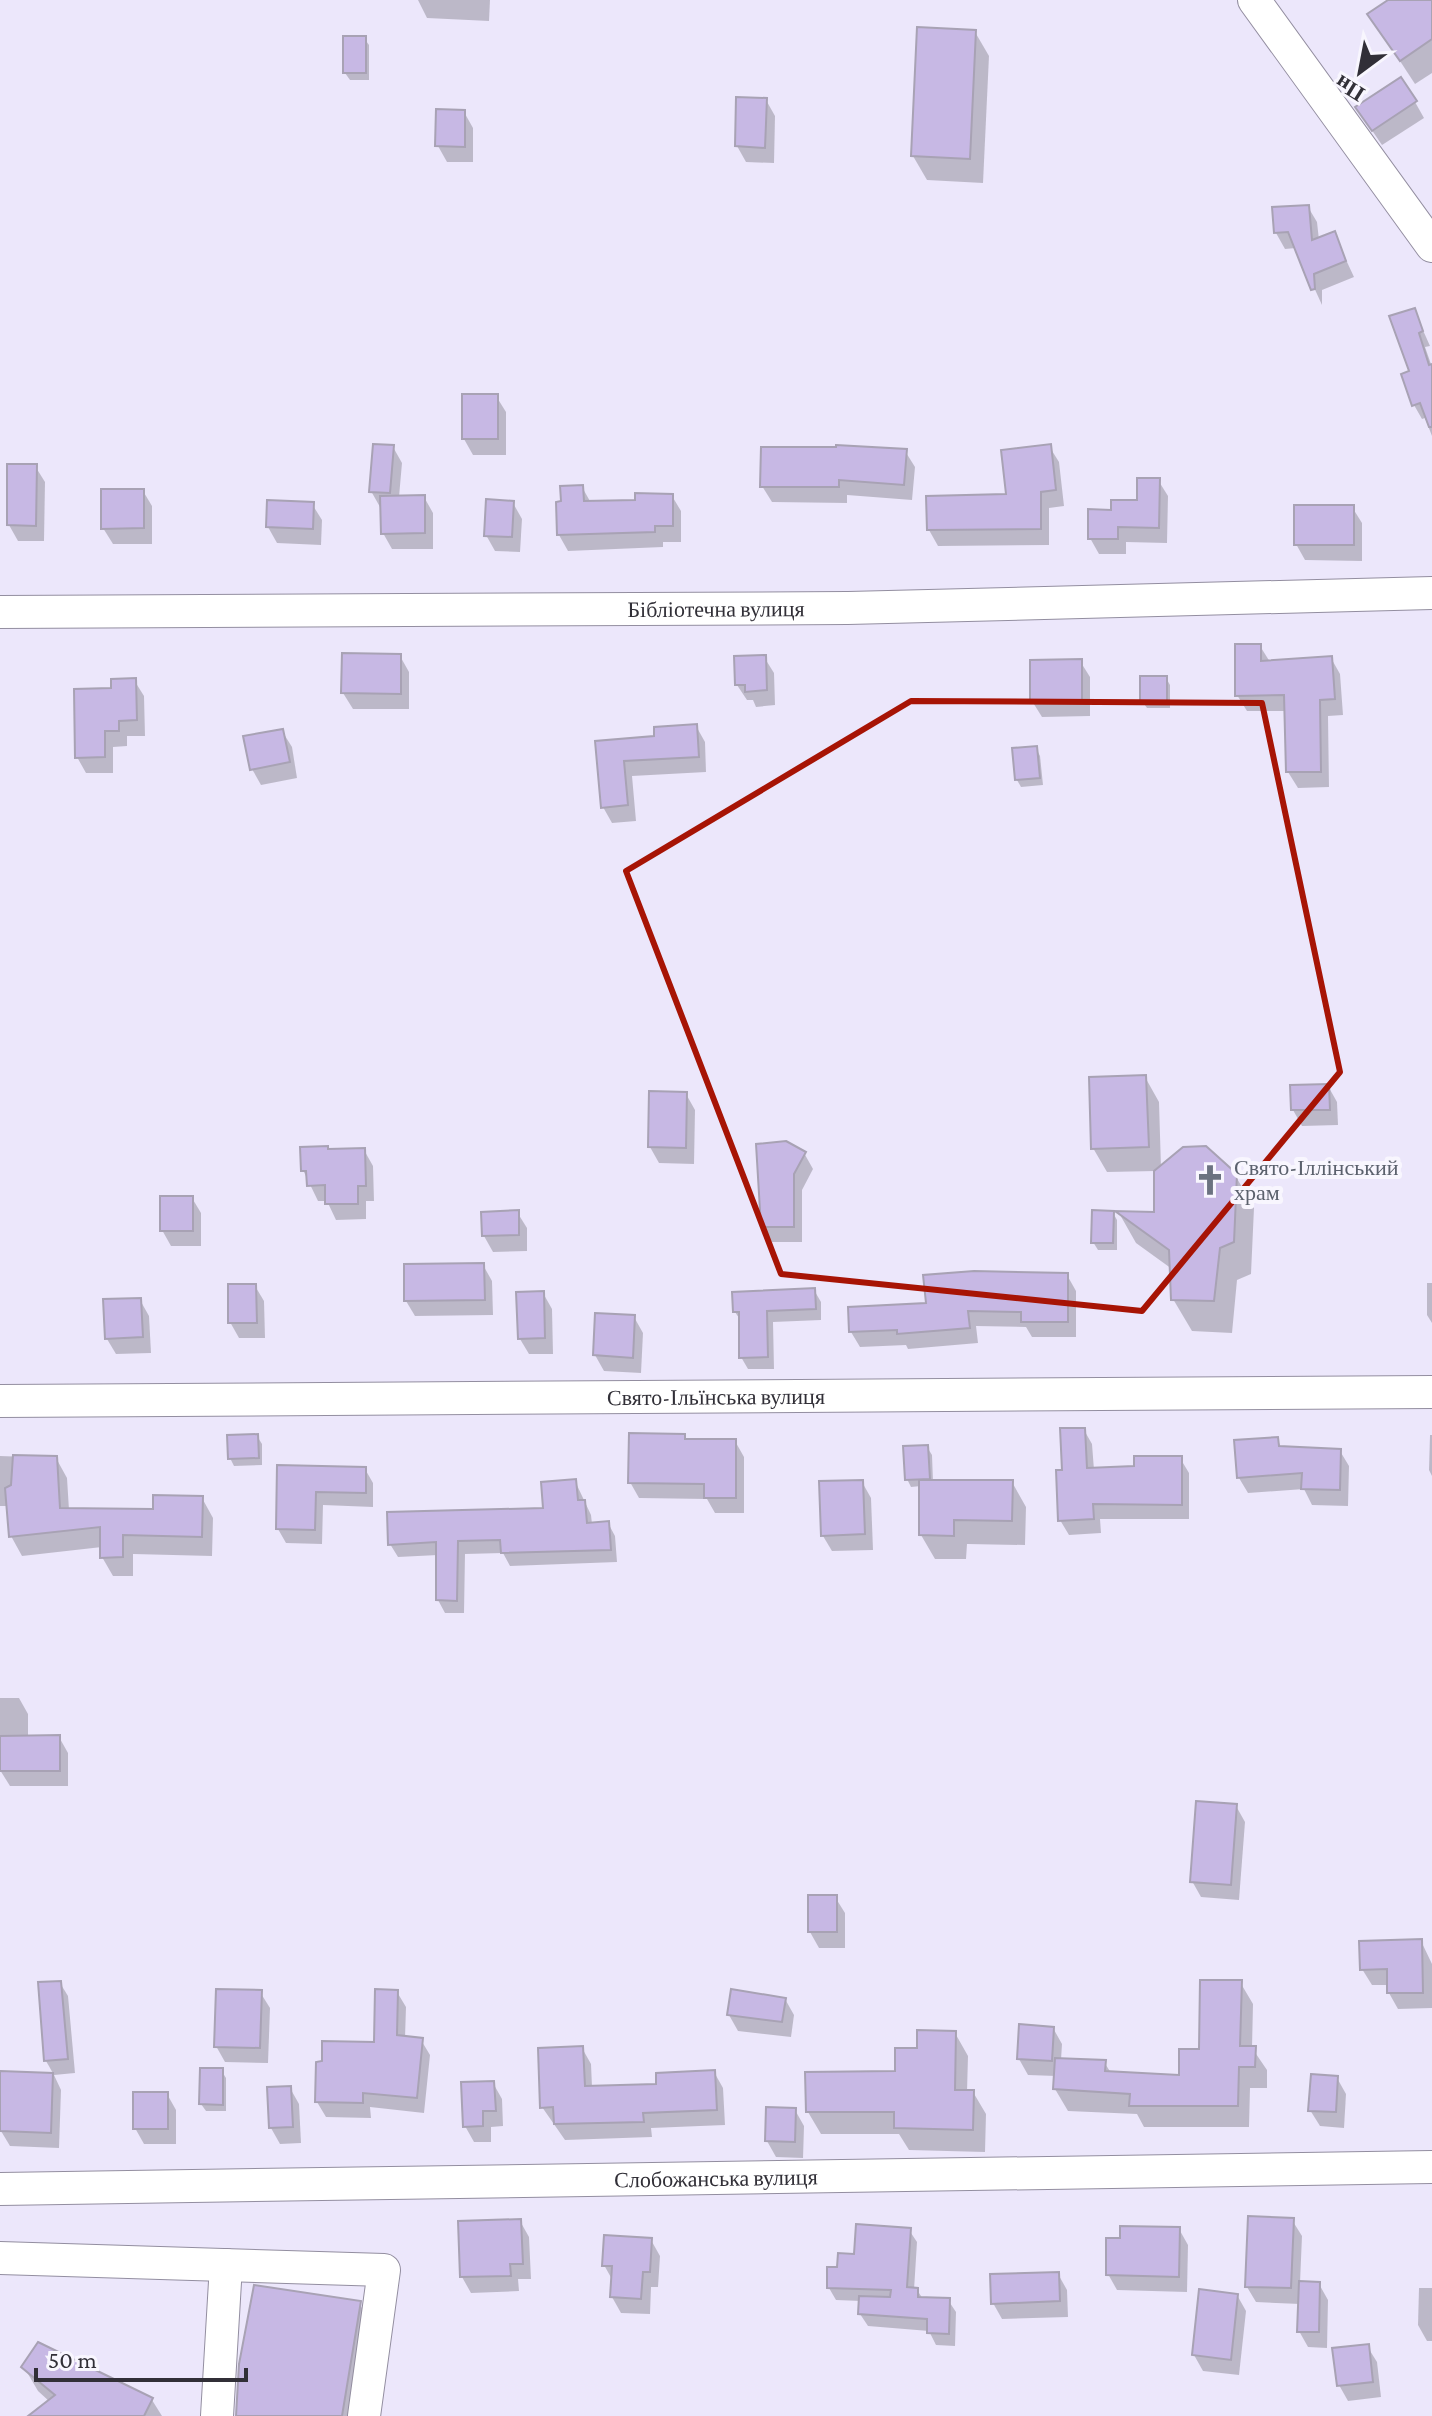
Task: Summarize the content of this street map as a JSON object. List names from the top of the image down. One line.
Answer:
{"streets":{"street":["Бібліотечна вулиця","Свято-Ільїнська вулиця","Слобожанська вулиця"]},"places":{"church":["Свято-Іллінський храм"]},"scale_bar":"50 m","north":"bottom left"}
